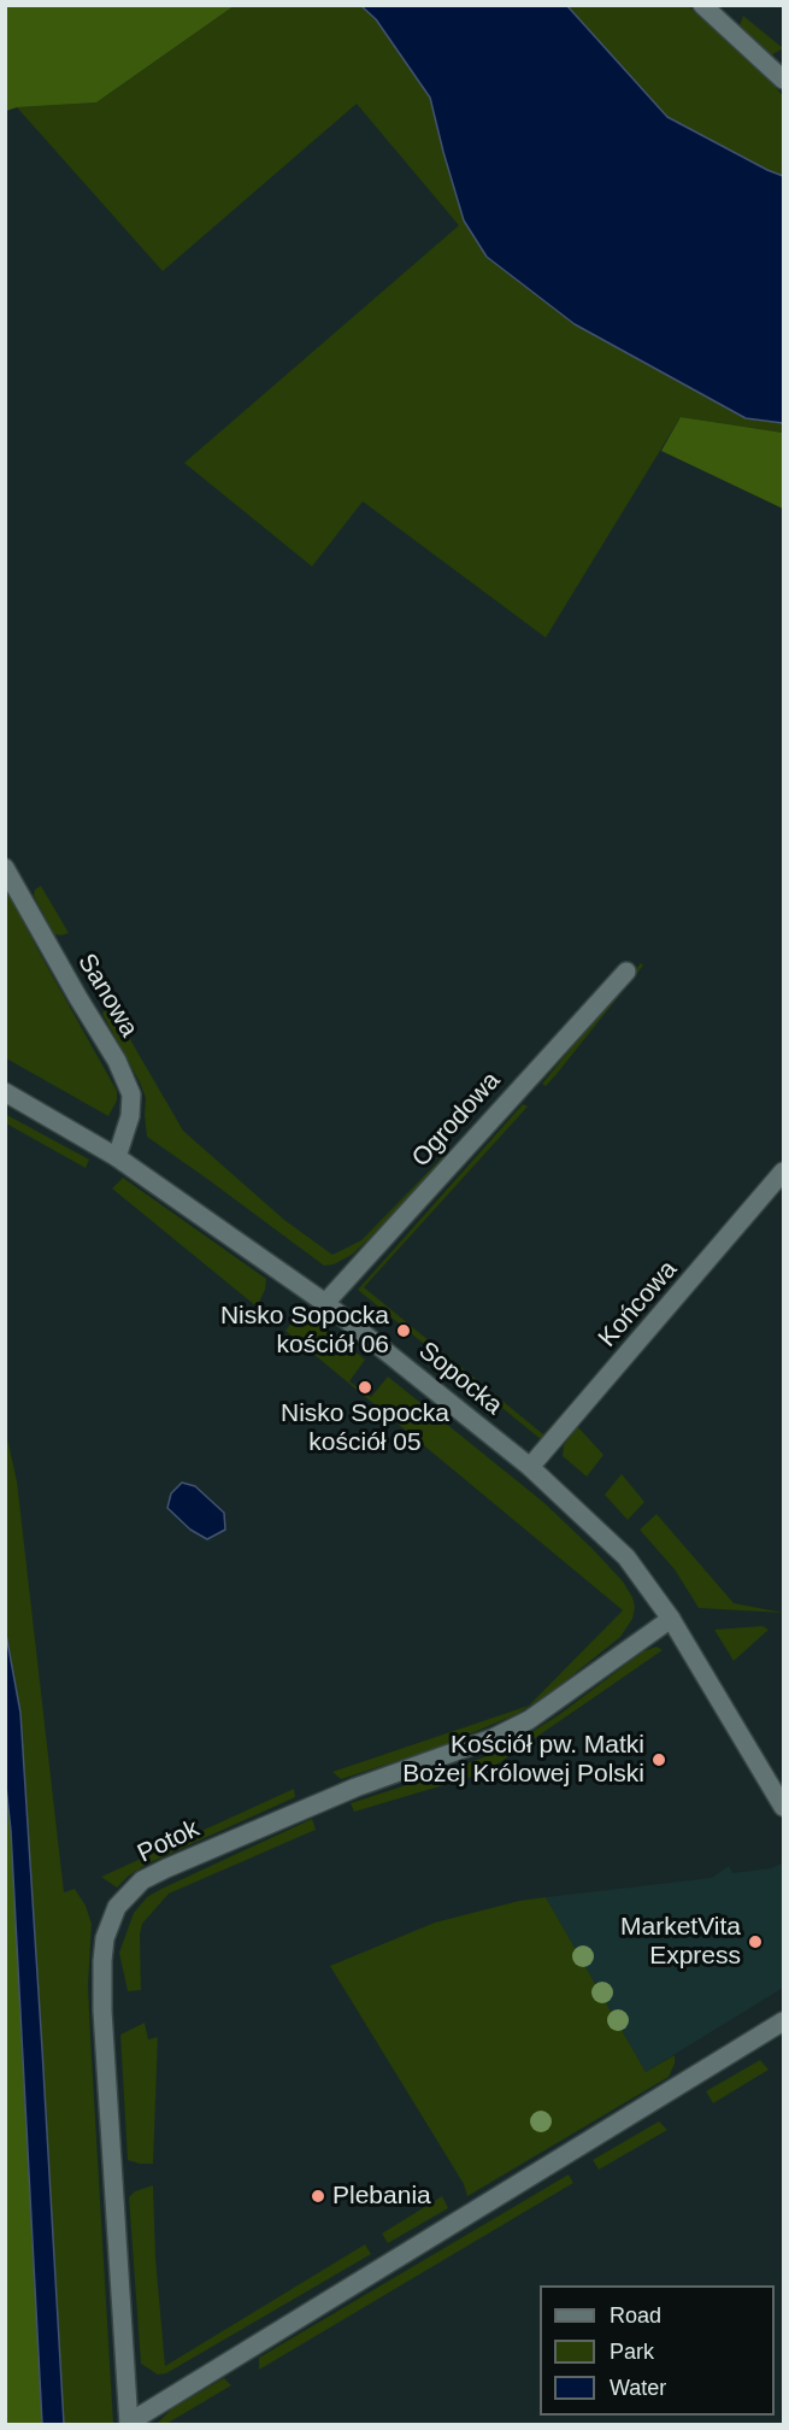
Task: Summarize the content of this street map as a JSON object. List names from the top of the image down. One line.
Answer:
{"streets":{"street":["Sanowa","Ogrodowa","Końcowa","Sopocka","Potok"]},"crossings":[["Sanowa","Sopocka"],["Ogrodowa","Sopocka"],["Końcowa","Sopocka"],["Sopocka","Potok"]],"places":["Nisko Sopocka kościół 06","Nisko Sopocka kościół 05","Kościół pw. Matki Bożej Królowej Polski","MarketVita Express","Plebania"],"legend":["Road","Park","Water"]}
